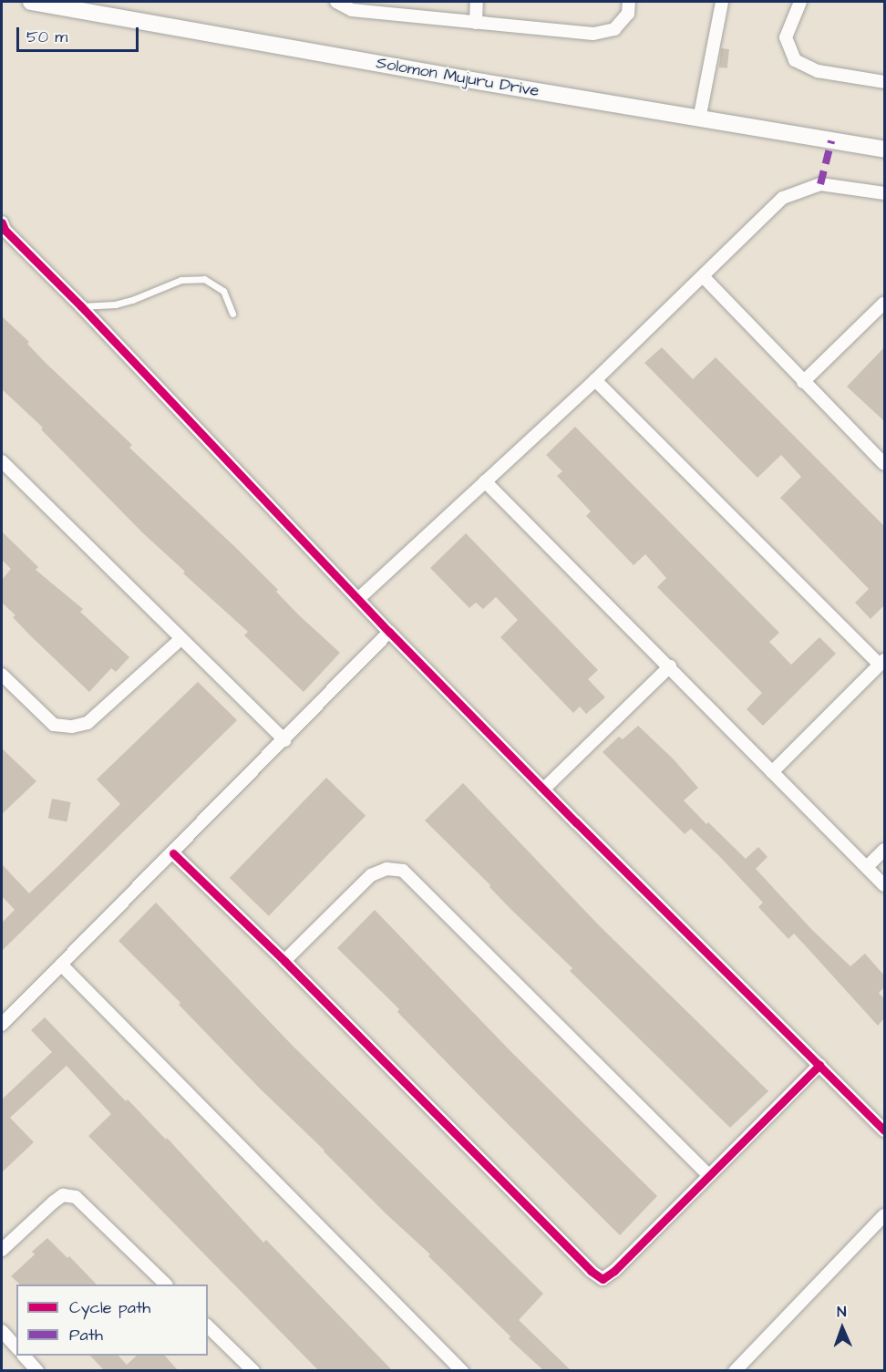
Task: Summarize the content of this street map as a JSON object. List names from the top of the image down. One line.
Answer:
{"streets":{"street":["Solomon Mujuru Drive"]},"legend":["Cycle path","Path"],"scale_bar":"50 m","north":"top"}
